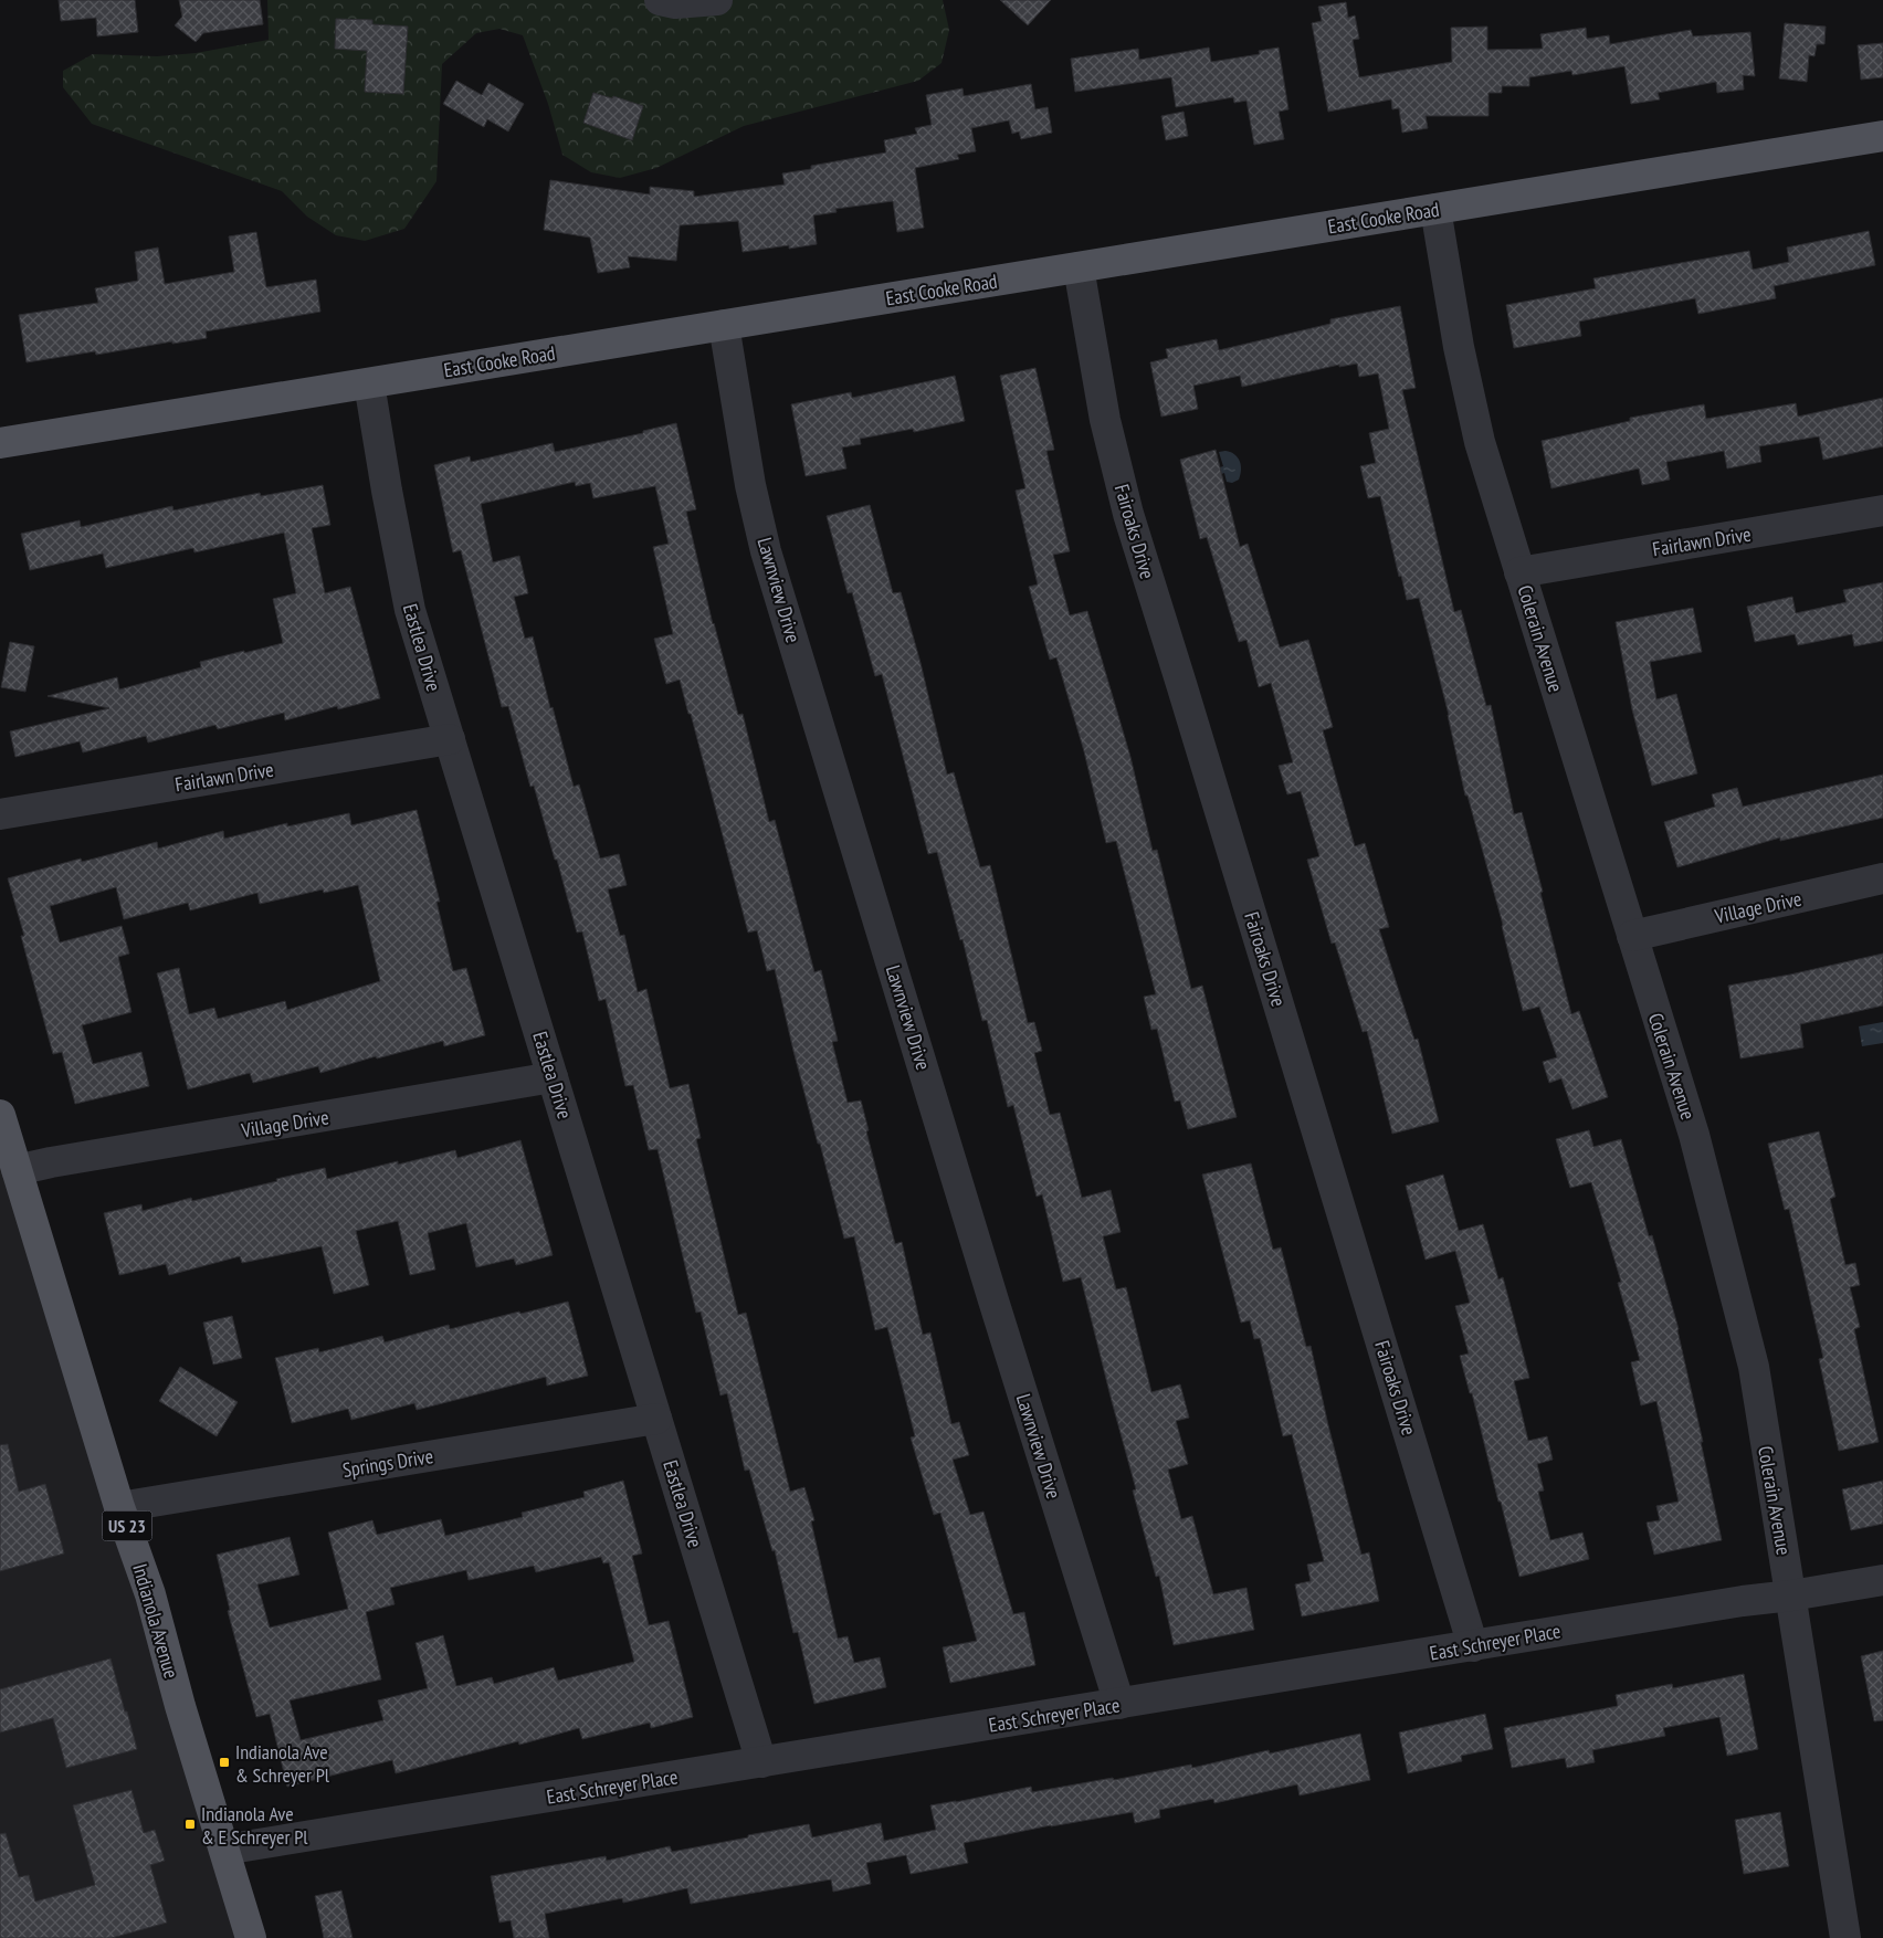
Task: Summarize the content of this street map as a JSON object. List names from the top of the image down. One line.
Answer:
{"streets":{"main road":["East Cooke Road","US 23","Indianola Avenue"],"street":["Fairoaks Drive","Fairlawn Drive","Lawnview Drive","Colerain Avenue","Eastlea Drive","Village Drive","Springs Drive","East Schreyer Place"]},"crossings":[["East Cooke Road","Fairoaks Drive"],["East Cooke Road","Lawnview Drive"],["East Cooke Road","Colerain Avenue"],["East Cooke Road","Eastlea Drive"],["Fairoaks Drive","East Schreyer Place"],["Fairlawn Drive","Colerain Avenue"],["Fairlawn Drive","Eastlea Drive"],["Lawnview Drive","East Schreyer Place"],["Colerain Avenue","Village Drive"],["Colerain Avenue","East Schreyer Place"],["Eastlea Drive","Village Drive"],["Eastlea Drive","Springs Drive"],["Eastlea Drive","East Schreyer Place"],["Village Drive","Indianola Avenue"],["Springs Drive","Indianola Avenue"],["Indianola Avenue","East Schreyer Place"]],"places":{"transit":["Indianola Ave & Schreyer Pl","Indianola Ave & E Schreyer Pl"]}}
